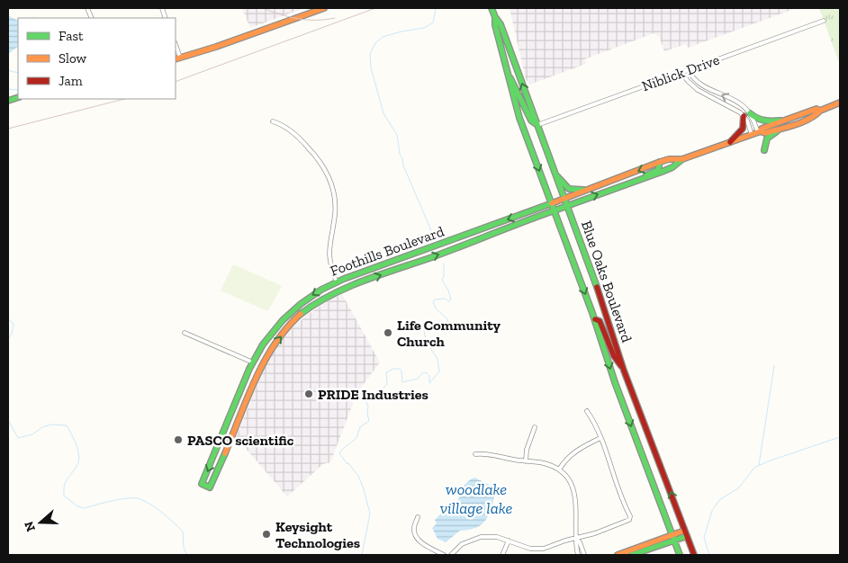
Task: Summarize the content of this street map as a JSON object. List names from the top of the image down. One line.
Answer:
{"streets":{"main road":["Foothills Boulevard","Blue Oaks Boulevard"],"street":["Niblick Drive"]},"crossings":[["Niblick Drive","Blue Oaks Boulevard"],["Foothills Boulevard","Blue Oaks Boulevard"]],"water":["woodlake village lake"],"places":["Life Community Church","PRIDE Industries","PASCO scientific","Keysight Technologies"],"legend":["Fast","Slow","Jam"],"north":"left"}
